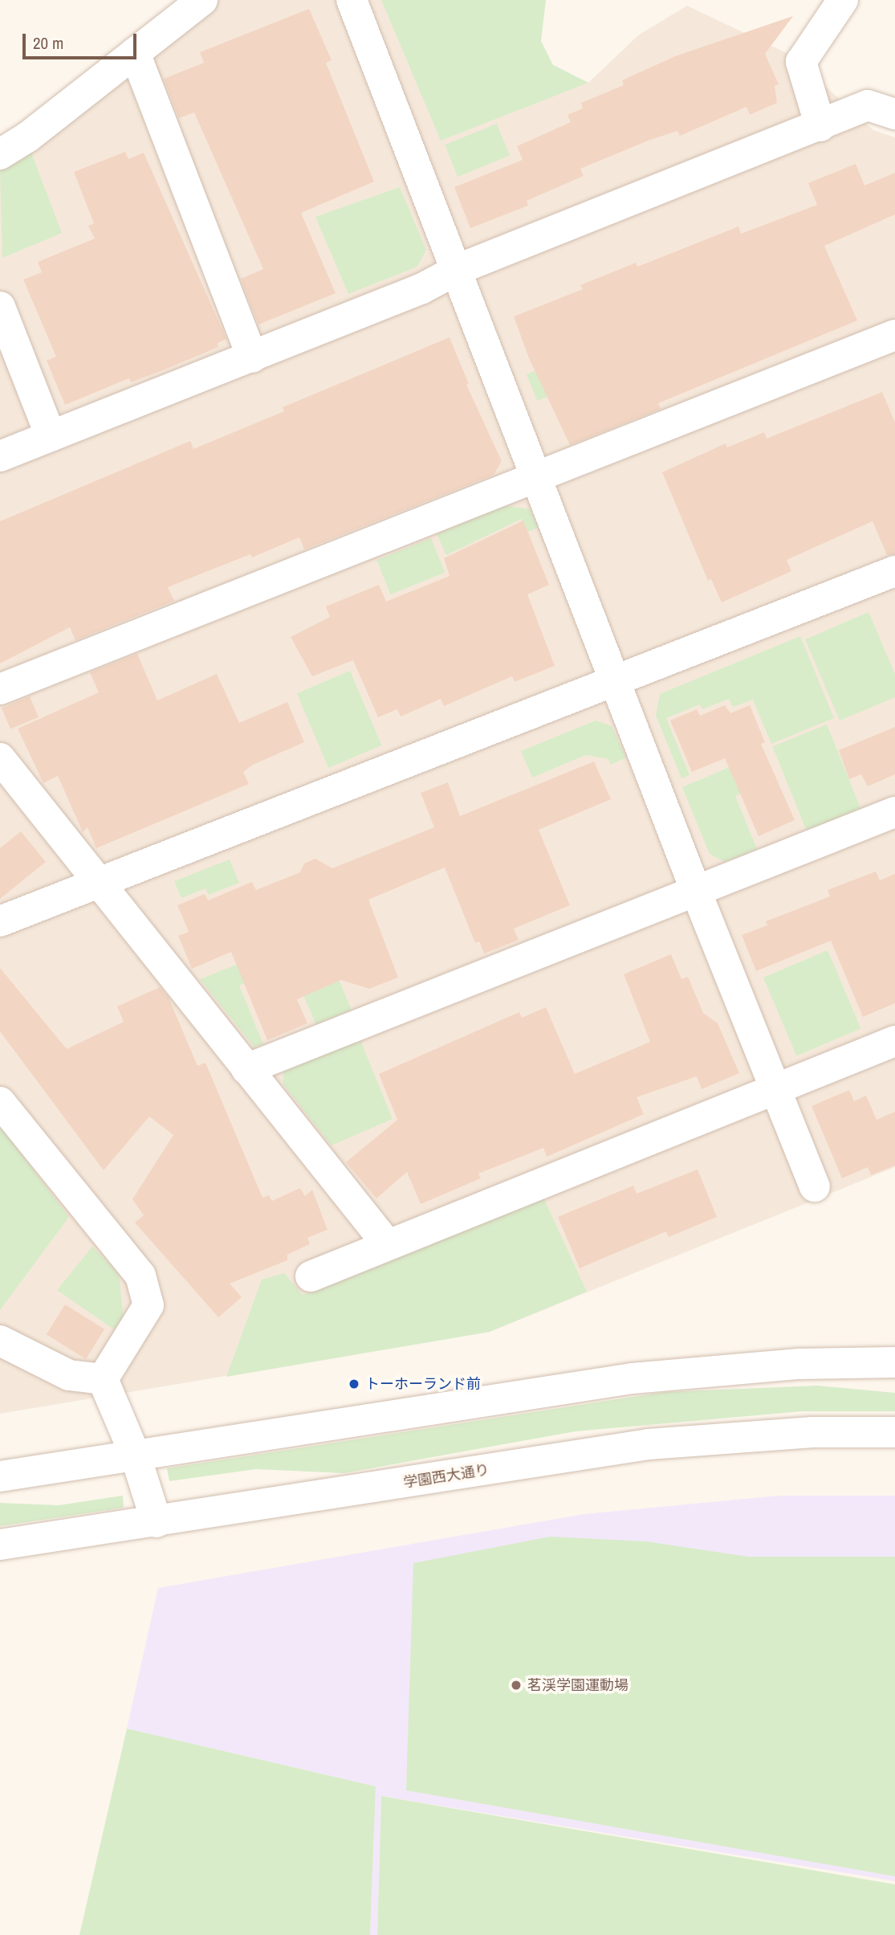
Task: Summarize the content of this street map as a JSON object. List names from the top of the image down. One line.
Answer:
{"streets":{"street":["学園西大通り"]},"places":["トーホーランド前","茗渓学園運動場"],"scale_bar":"20 m"}
